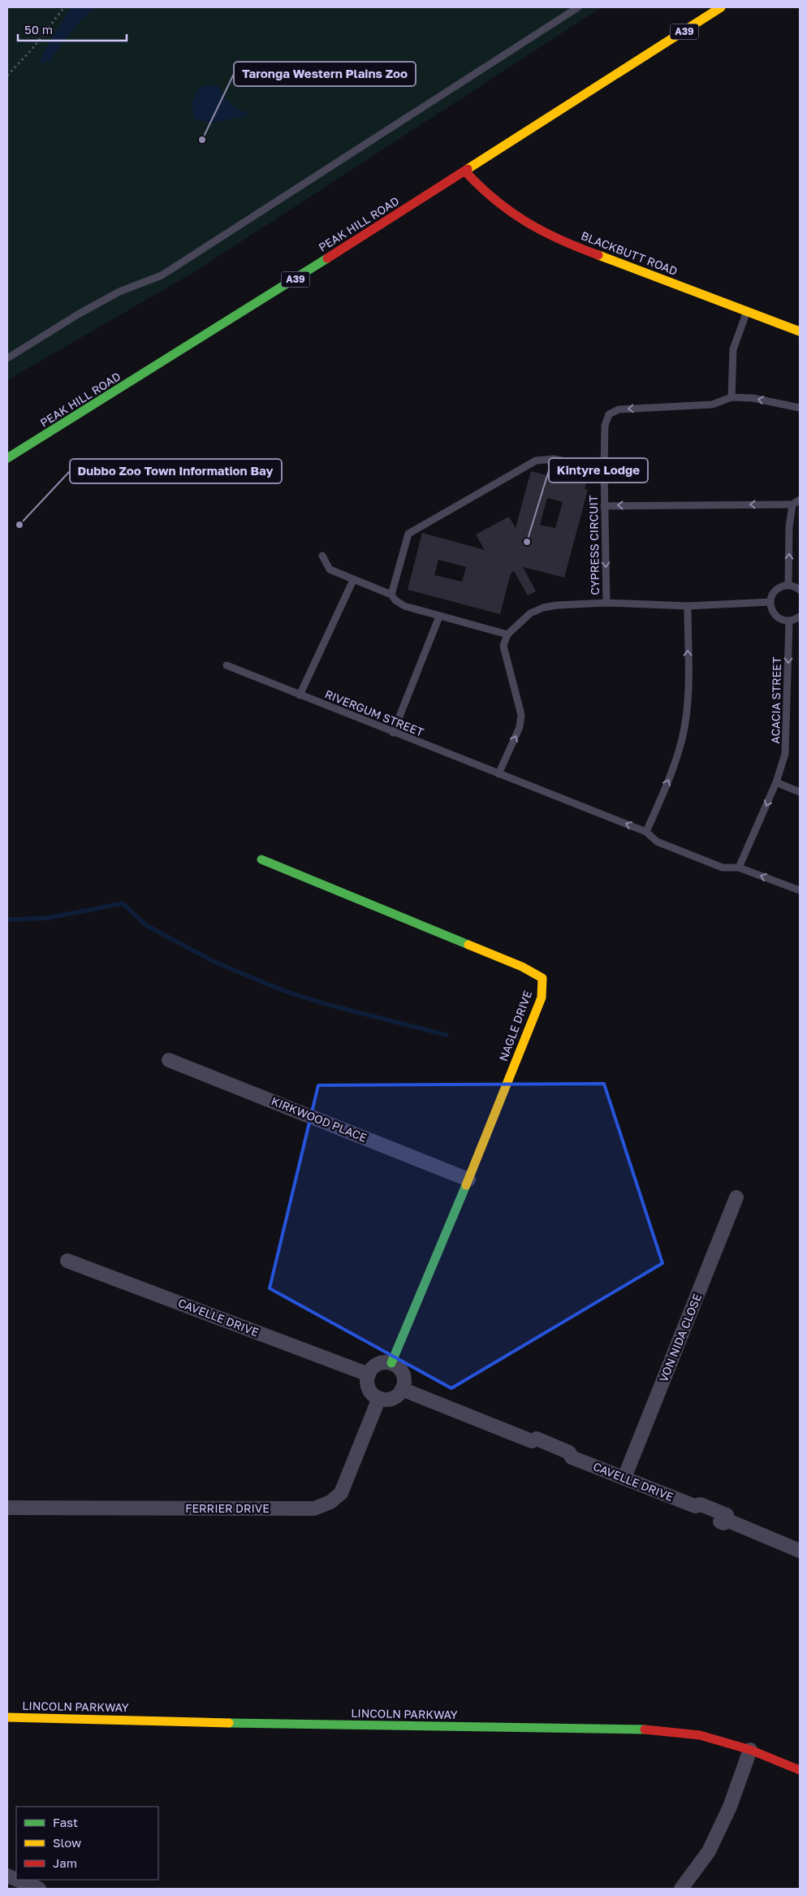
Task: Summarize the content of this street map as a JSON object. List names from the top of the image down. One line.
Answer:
{"streets":{"main road":["A39","PEAK HILL ROAD","BLACKBUTT ROAD","NAGLE DRIVE","LINCOLN PARKWAY"],"street":["KIRKWOOD PLACE","CAVELLE DRIVE","VON NIDA CLOSE","FERRIER DRIVE"],"lane":["CYPRESS CIRCUIT","ACACIA STREET","RIVERGUM STREET"]},"crossings":[["PEAK HILL ROAD","BLACKBUTT ROAD"],["ACACIA STREET","RIVERGUM STREET"],["NAGLE DRIVE","KIRKWOOD PLACE"],["NAGLE DRIVE","CAVELLE DRIVE"],["NAGLE DRIVE","FERRIER DRIVE"],["CAVELLE DRIVE","VON NIDA CLOSE"],["CAVELLE DRIVE","FERRIER DRIVE"]],"one_way":["ACACIA STREET","RIVERGUM STREET"],"places":["Taronga Western Plains Zoo","Dubbo Zoo Town Information Bay","Kintyre Lodge"],"legend":["Fast","Slow","Jam"],"scale_bar":"50 m"}
